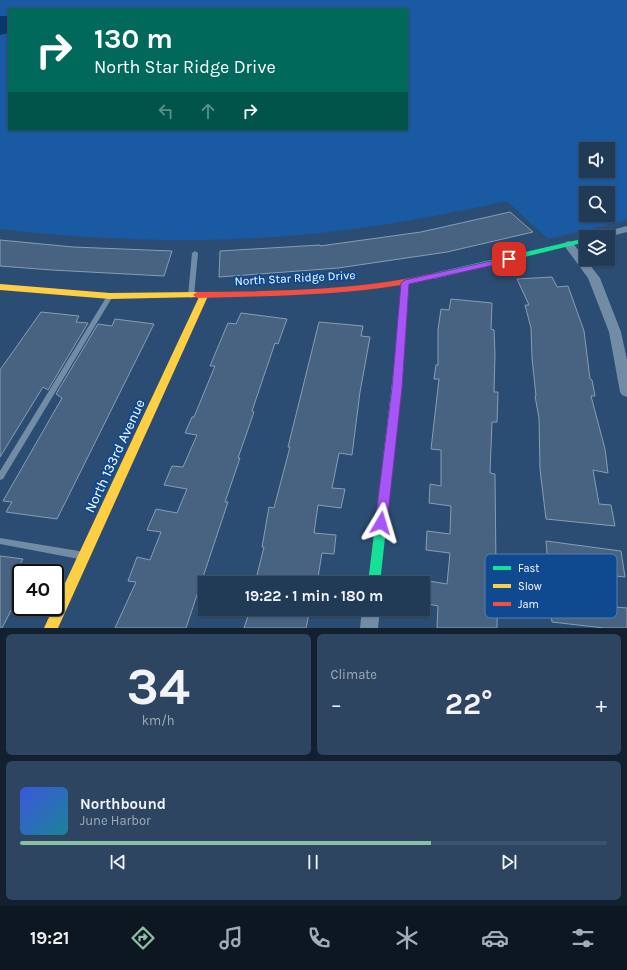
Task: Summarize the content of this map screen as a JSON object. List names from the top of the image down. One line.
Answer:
{"streets":{"street":["North Star Ridge Drive","North 133rd Avenue"]},"crossings":[["North Star Ridge Drive","North 133rd Avenue"]],"legend":["Fast","Slow","Jam"],"page":{"turn":["130 m","North Star Ridge Drive"],"limit":"40","trip":"19:22 · 1 min · 180 m","tile":[["34","km/h"],"Climate"],"heat":["−","22°","+"],"song":["Northbound","June Harbor"],"tabs":"19:21"}}
